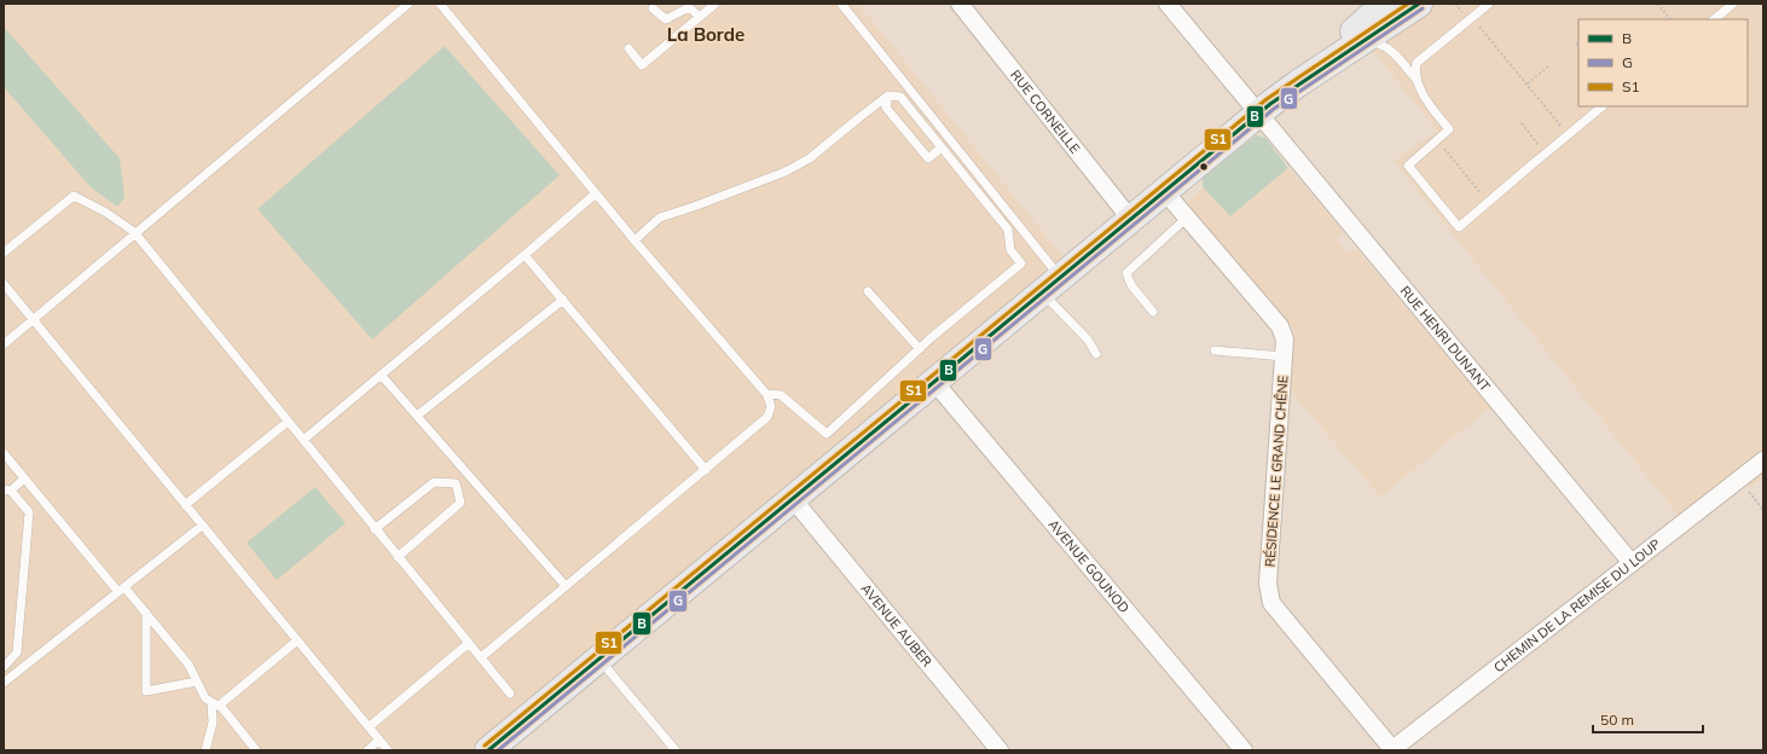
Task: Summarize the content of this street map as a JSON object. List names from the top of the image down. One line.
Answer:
{"streets":{"street":["RUE CORNEILLE","RUE HENRI DUNANT","RÉSIDENCE LE GRAND CHÊNE","AVENUE GOUNOD","CHEMIN DE LA REMISE DU LOUP","AVENUE AUBER"]},"crossings":[["RUE HENRI DUNANT","CHEMIN DE LA REMISE DU LOUP"],["RÉSIDENCE LE GRAND CHÊNE","CHEMIN DE LA REMISE DU LOUP"]],"districts":["La Borde"],"lines":["transit line B","transit line S1","transit line G"],"legend":["B","G","S1"],"scale_bar":"50 m"}
